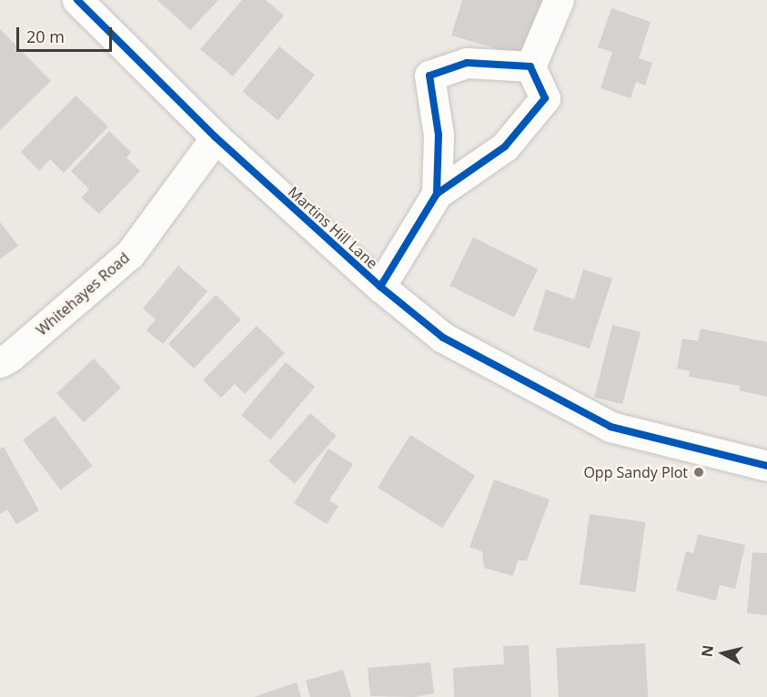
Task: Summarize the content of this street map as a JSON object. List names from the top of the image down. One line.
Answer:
{"streets":{"street":["Martins Hill Lane","Whitehayes Road"]},"crossings":[["Martins Hill Lane","Whitehayes Road"]],"places":["Opp Sandy Plot"],"scale_bar":"20 m","north":"left"}
